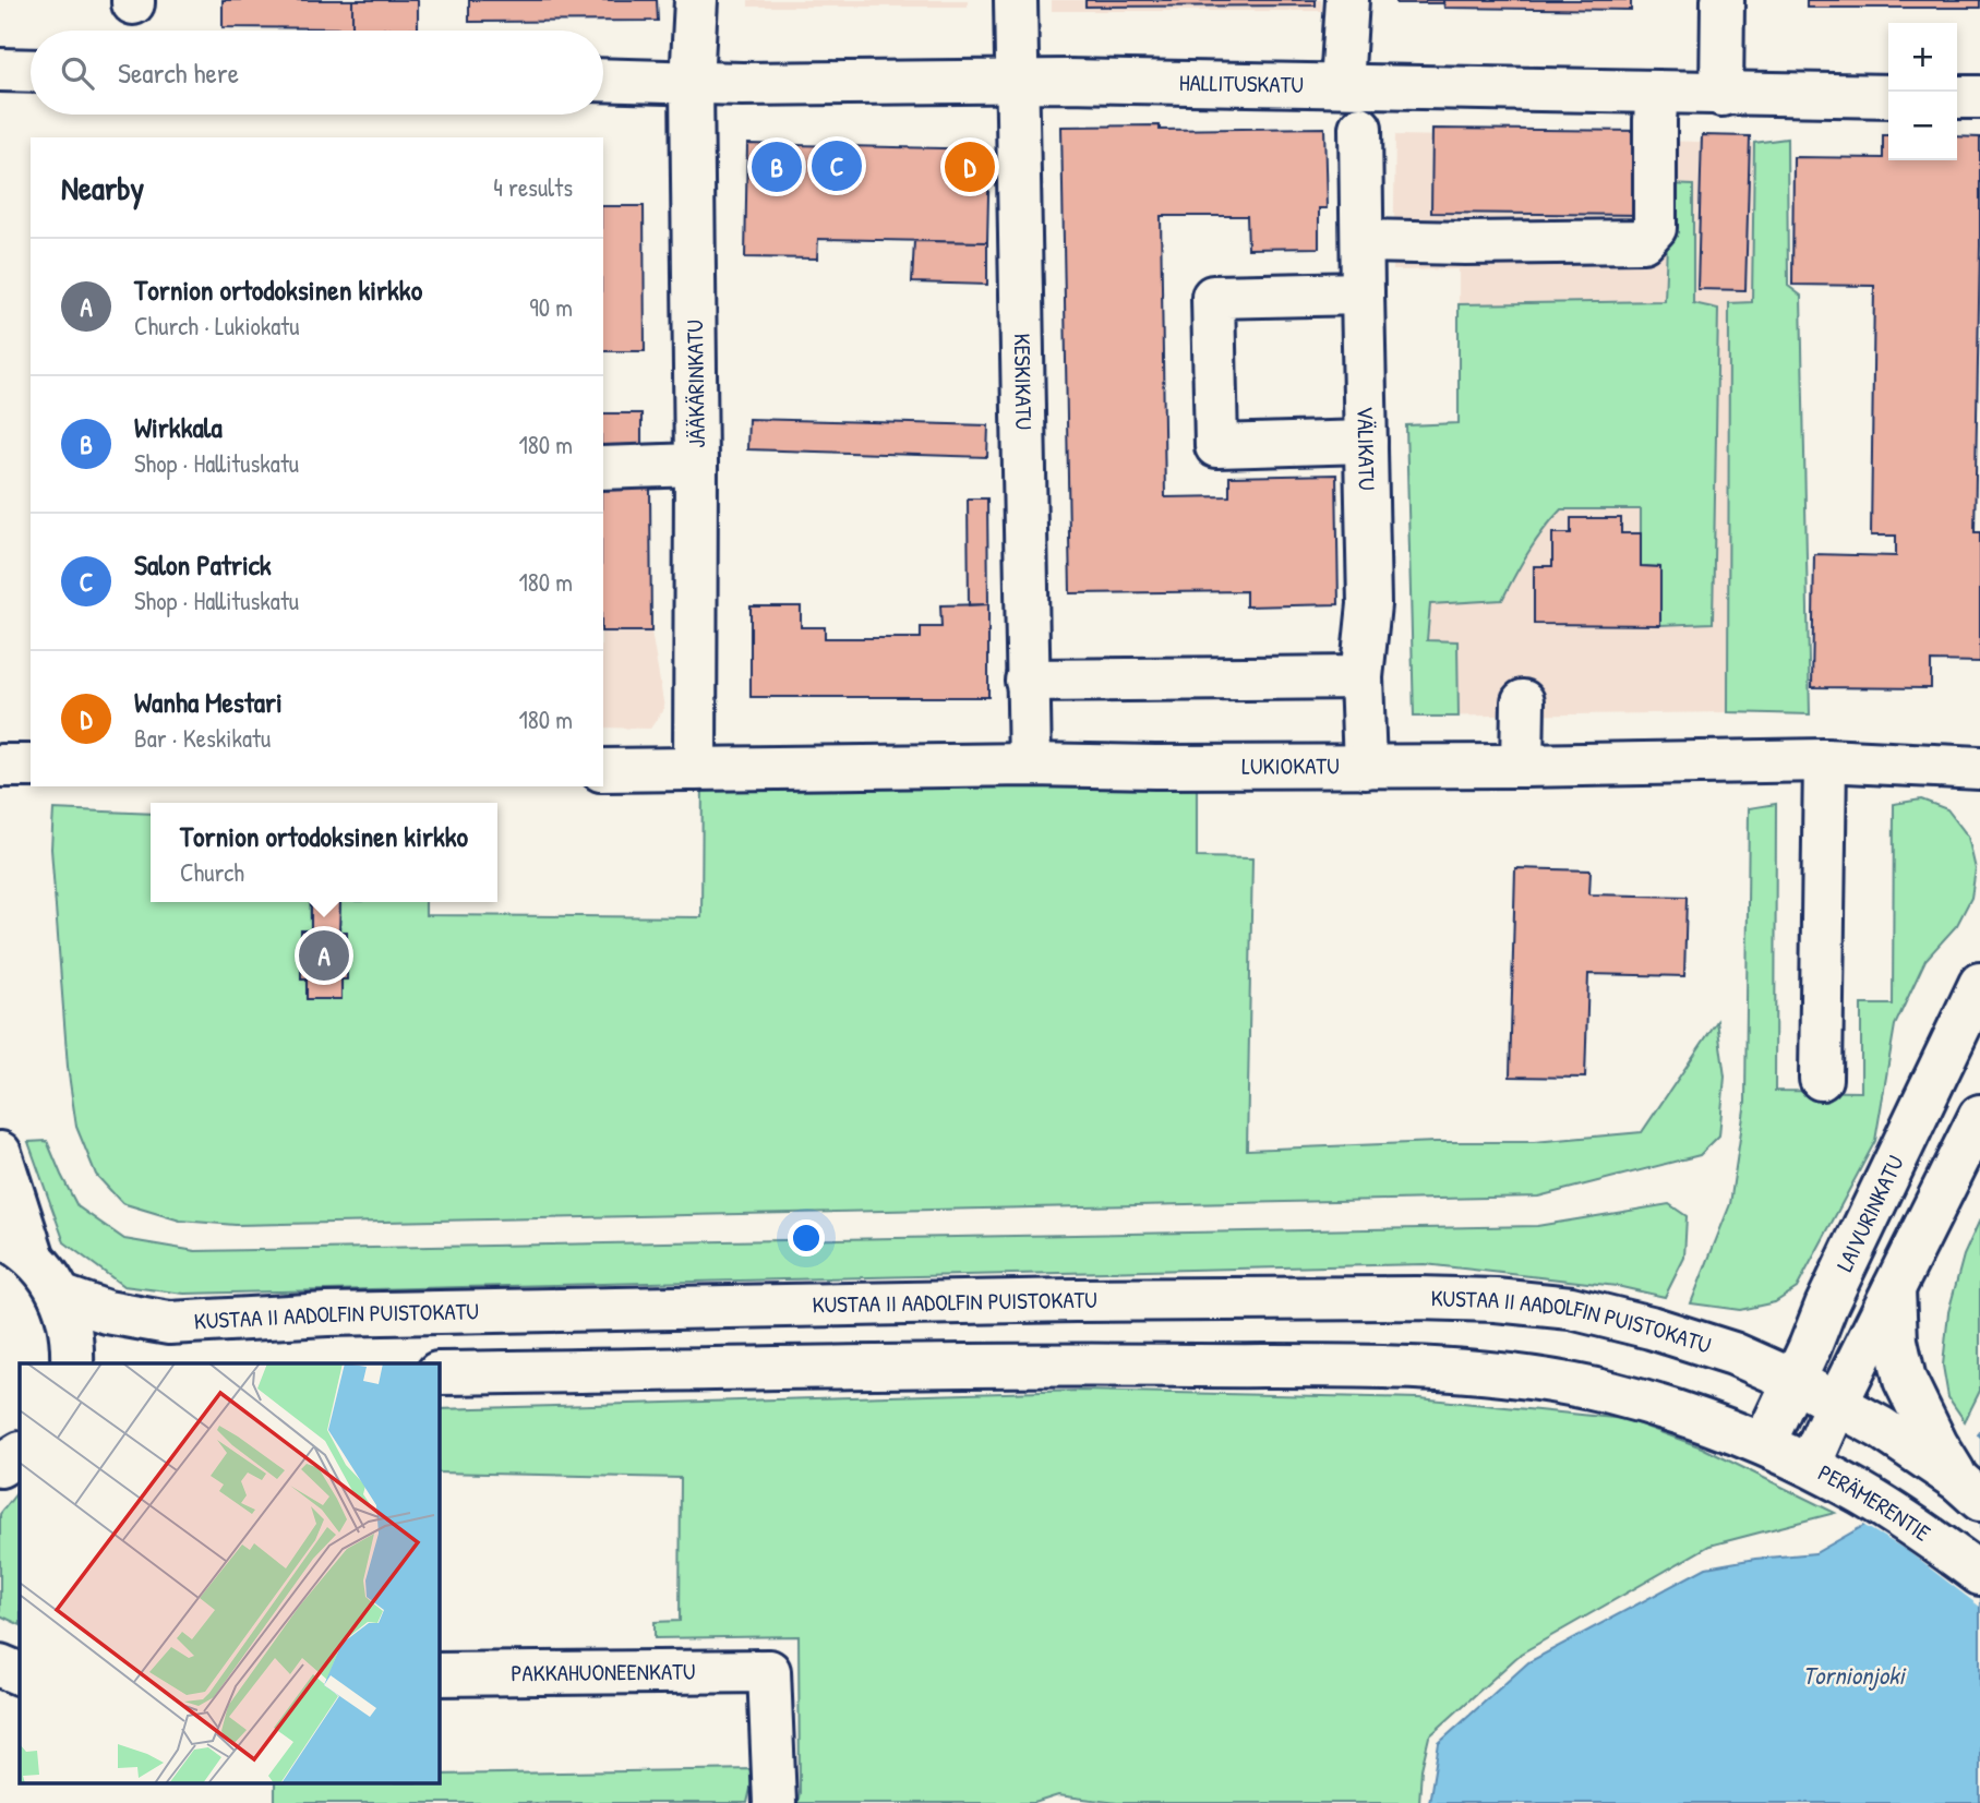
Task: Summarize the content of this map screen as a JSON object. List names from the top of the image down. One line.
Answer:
{"streets":{"main road":["HALLITUSKATU","KESKIKATU","JÄÄKÄRINKATU","VÄLIKATU","LUKIOKATU","LAIVURINKATU","KUSTAA II AADOLFIN PUISTOKATU","PERÄMERENTIE","PAKKAHUONEENKATU"]},"crossings":[["HALLITUSKATU","KESKIKATU"],["HALLITUSKATU","JÄÄKÄRINKATU"],["KESKIKATU","LUKIOKATU"],["JÄÄKÄRINKATU","LUKIOKATU"],["VÄLIKATU","LUKIOKATU"],["LAIVURINKATU","KUSTAA II AADOLFIN PUISTOKATU"],["LAIVURINKATU","PERÄMERENTIE"]],"water":["Tornionjoki"],"page":{"map_buttons":["+","−"],"search":"Search here","pins":["C","B","D","A"],"heading":["Nearby","4 results"],"list":[{"mark":"A","name":"Tornion ortodoksinen kirkko","note":"Church · Lukiokatu","value":"90 m"},{"mark":"B","name":"Wirkkala","note":"Shop · Hallituskatu","value":"180 m"},{"mark":"C","name":"Salon Patrick","note":"Shop · Hallituskatu","value":"180 m"},{"mark":"D","name":"Wanha Mestari","note":"Bar · Keskikatu","value":"180 m"}],"popup":["Tornion ortodoksinen kirkko","Church"]}}
